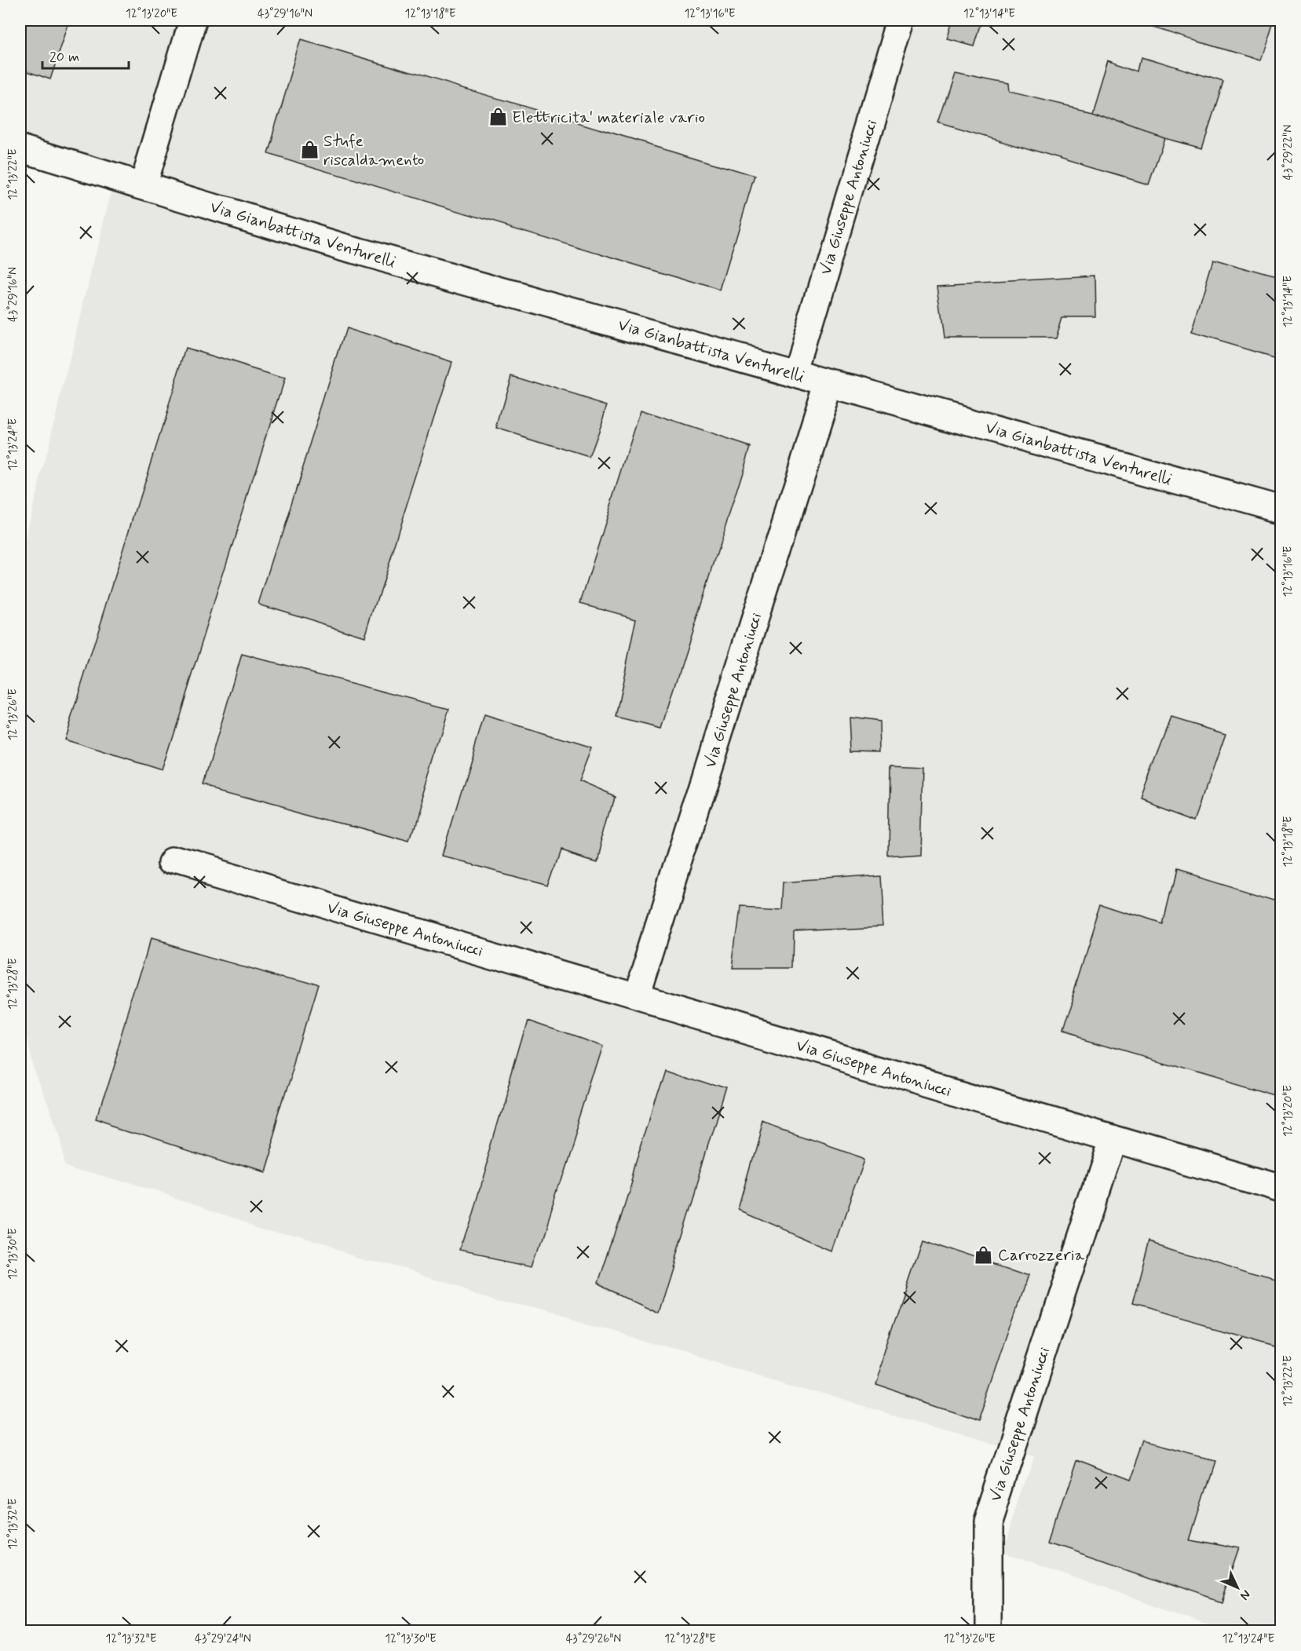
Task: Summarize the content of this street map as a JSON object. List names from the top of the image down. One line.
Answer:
{"streets":{"street":["Via Giuseppe Antoniucci","Via Gianbattista Venturelli"]},"crossings":[["Via Giuseppe Antoniucci","Via Gianbattista Venturelli"]],"places":{"shop":["Elettricita' materiale vario","Stufe riscaldamento","Carrozzeria"]},"scale_bar":"20 m","north":"bottom right","coordinates":["12°13'20\"E","43°29'16\"N","12°13'18\"E","12°13'16\"E","12°13'14\"E","43°29'22\"N","12°13'22\"E","12°13'24\"E","12°13'26\"E","12°13'28\"E","12°13'30\"E","12°13'32\"E","43°29'24\"N","43°29'26\"N"]}
